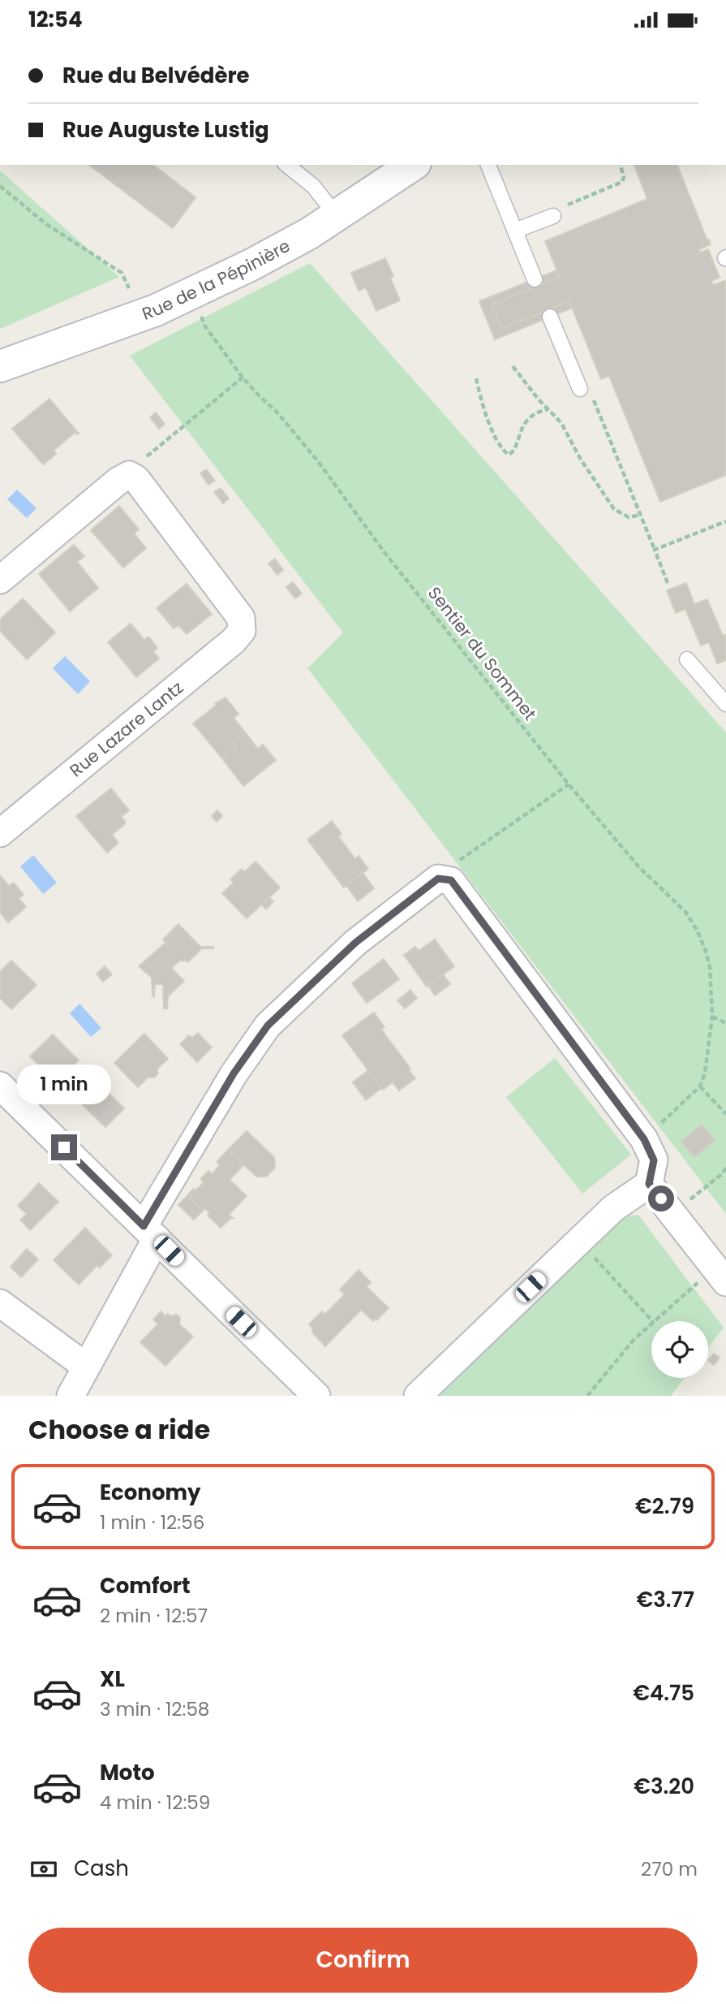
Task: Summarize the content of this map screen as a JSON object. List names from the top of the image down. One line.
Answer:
{"streets":{"main road":["Rue de la Pépinière"],"street":["Rue Lazare Lantz"],"path":["Sentier du Sommet"]},"page":{"status":"12:54","banner":["Rue du Belvédère","Rue Auguste Lustig"],"bubble":"1 min","heading":"Choose a ride","list":[{"name":"Economy","note":"1 min · 12:56","value":"€2.79"},{"name":"Comfort","note":"2 min · 12:57","value":"€3.77"},{"name":"XL","note":"3 min · 12:58","value":"€4.75"},{"name":"Moto","note":"4 min · 12:59","value":"€3.20"}],"pay":["Cash","270 m"],"buttons":"Confirm"}}
